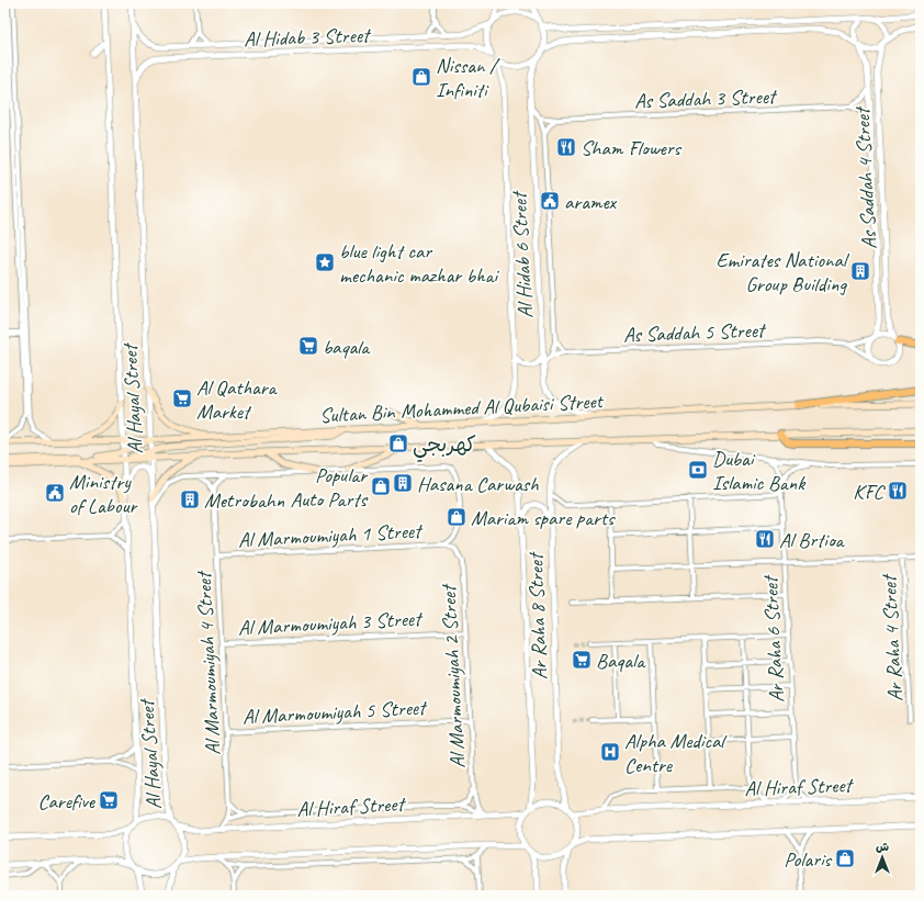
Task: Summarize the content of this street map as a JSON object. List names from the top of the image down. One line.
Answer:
{"streets":{"main road":["Sultan Bin Mohammed Al Qubaisi Street"],"street":["Al Hidab 3 Street","As Saddah 3 Street","As Saddah 4 Street","Al Hidab 6 Street","As Saddah 5 Street","Al Hayal Street","Al Marmoumiyah 1 Street","Ar Raha 8 Street","Al Marmoumiyah 3 Street","Ar Raha 4 Street","Ar Raha 6 Street","Al Marmoumiyah 4 Street","Al Marmoumiyah 2 Street","Al Marmoumiyah 5 Street","Al Hiraf Street"]},"crossings":[["Al Hidab 3 Street","Al Hidab 6 Street"],["Al Hidab 3 Street","Al Hayal Street"],["As Saddah 4 Street","As Saddah 5 Street"],["Al Hidab 6 Street","As Saddah 5 Street"],["Al Hidab 6 Street","Sultan Bin Mohammed Al Qubaisi Street"],["Al Hayal Street","Sultan Bin Mohammed Al Qubaisi Street"],["Al Hayal Street","Al Hiraf Street"],["Sultan Bin Mohammed Al Qubaisi Street","Ar Raha 8 Street"],["Al Marmoumiyah 1 Street","Al Marmoumiyah 4 Street"],["Al Marmoumiyah 1 Street","Al Marmoumiyah 2 Street"],["Ar Raha 8 Street","Al Hiraf Street"],["Al Marmoumiyah 3 Street","Al Marmoumiyah 4 Street"],["Al Marmoumiyah 3 Street","Al Marmoumiyah 2 Street"],["Al Marmoumiyah 4 Street","Al Marmoumiyah 5 Street"],["Al Marmoumiyah 4 Street","Al Hiraf Street"],["Al Marmoumiyah 2 Street","Al Marmoumiyah 5 Street"],["Al Marmoumiyah 2 Street","Al Hiraf Street"]],"places":{"shop":["Nissan / Infiniti","كهربجي","Popular Auto Parts","Mariam spare parts","Polaris"],"restaurant":["Sham Flowers","KFC","Al Brtioa"],"public building":["aramex","Ministry of Labour"],"place":["blue light car mechanic mazhar bhai"],"building":["Emirates National Group Building","Hasana Carwash","Metrobahn"],"supermarket":["baqala","Al Qathara Market","Baqala","Carefive"],"bank":["Dubai Islamic Bank"],"hospital":["Alpha Medical Centre"]},"north":"top"}
